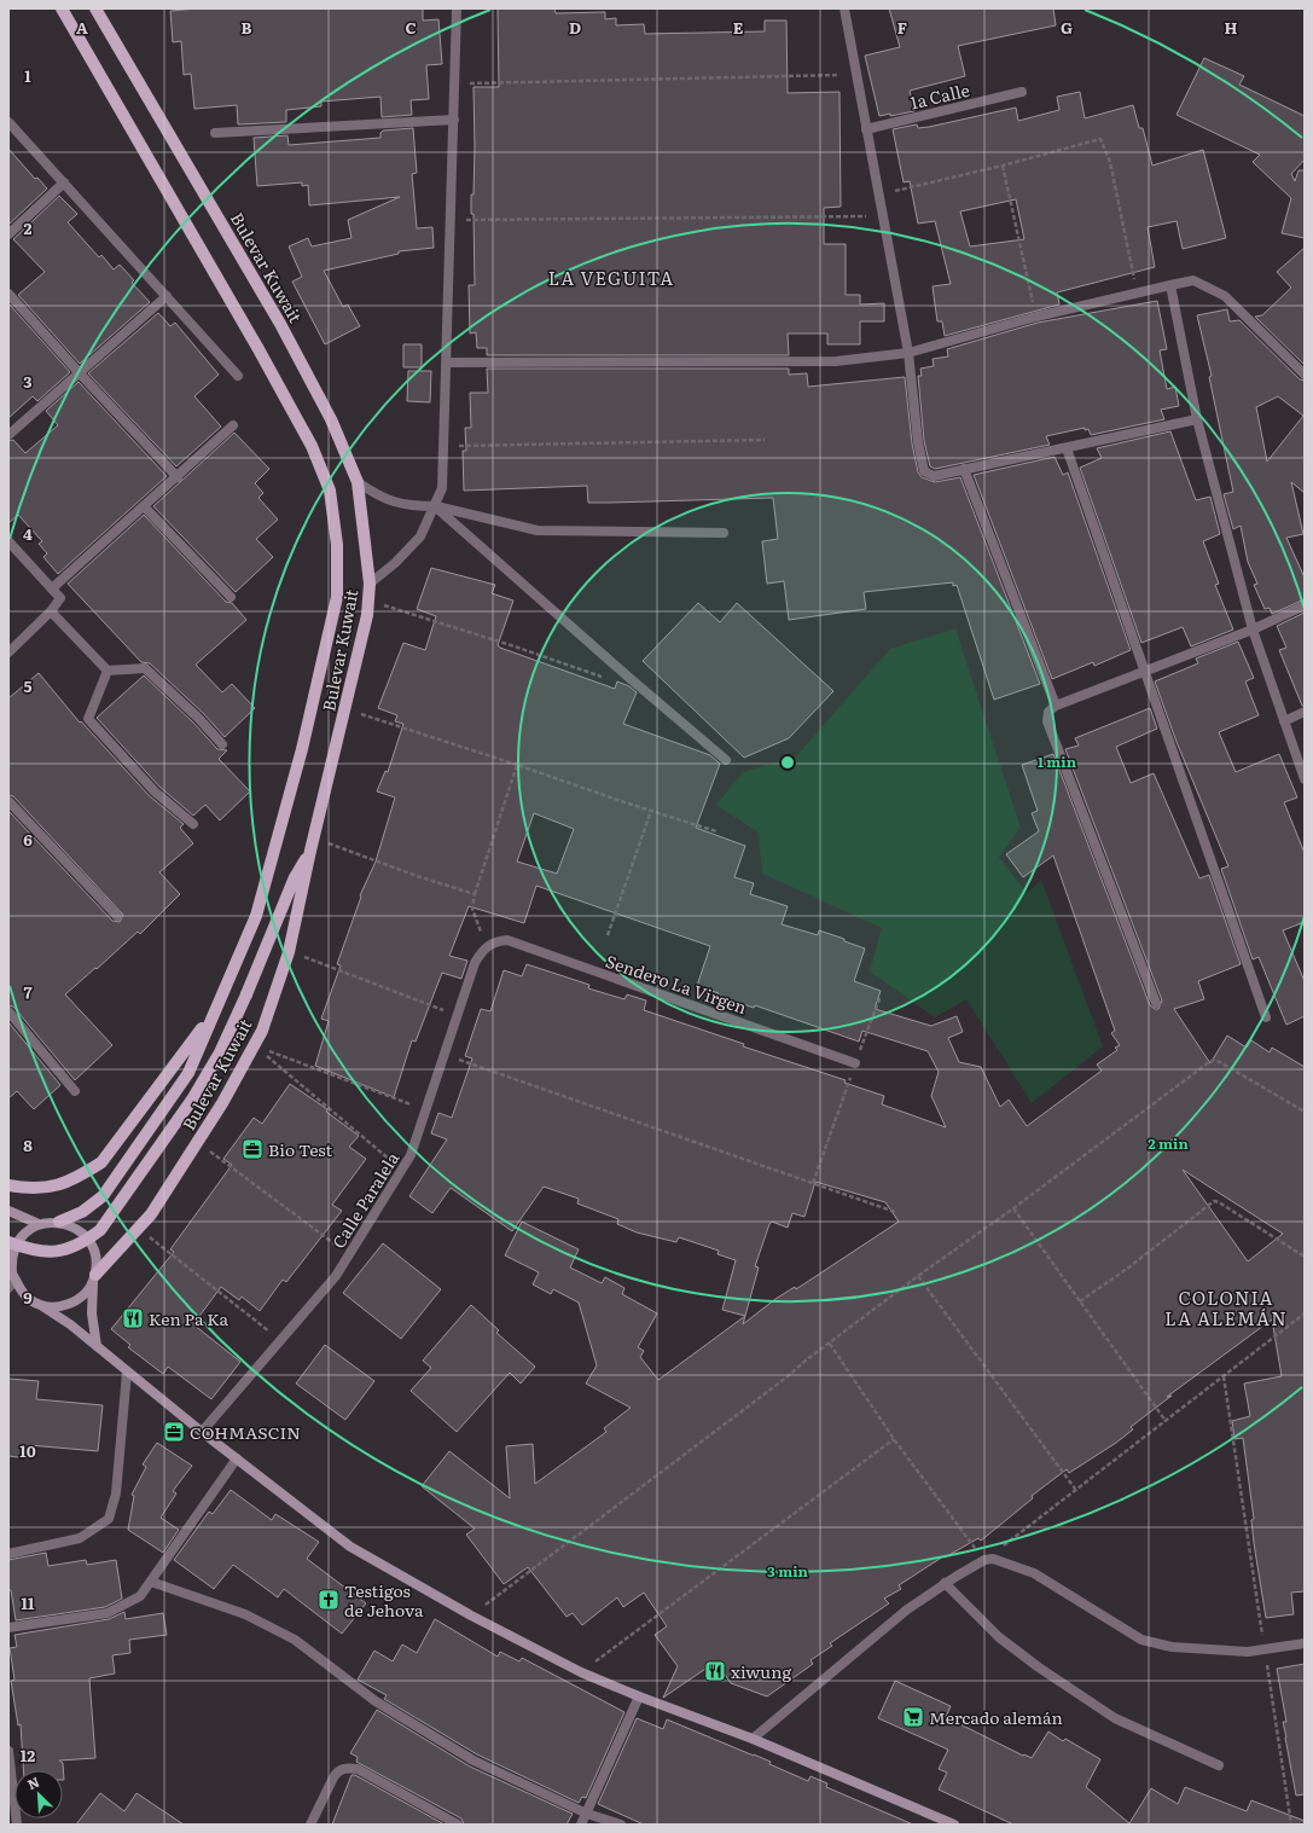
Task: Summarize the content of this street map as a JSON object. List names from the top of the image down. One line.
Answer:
{"streets":{"main road":["Bulevar Kuwait"],"street":["1a Calle","Sendero La Virgen","Calle Paralela"]},"crossings":[["Sendero La Virgen","Calle Paralela"]],"districts":["LA VEGUITA","COLONIA LA ALEMÁN"],"places":{"office":["Bio Test","COHMASCIN"],"restaurant":["Ken Pa Ka","xiwung"],"church":["Testigos de Jehova"],"supermarket":["Mercado alemán"]},"north":"top left","grid":{"columns":["A","B","C","D","E","F","G","H"],"rows":["1","2","3","4","5","6","7","8","9","10","11","12"]},"rings":["1 min","2 min","3 min"]}
